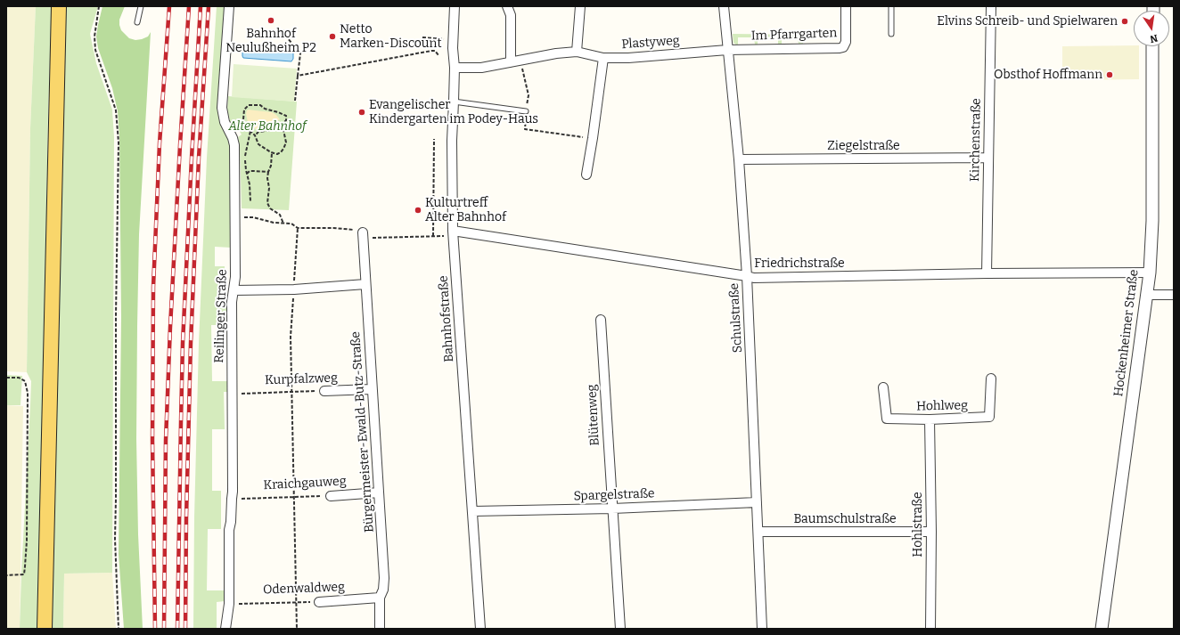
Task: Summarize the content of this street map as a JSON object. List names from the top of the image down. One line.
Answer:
{"streets":{"street":["Im Pfarrgarten","Plastyweg","Kirchenstraße","Ziegelstraße","Friedrichstraße","Reilinger Straße","Schulstraße","Bahnhofstraße","Hockenheimer Straße","Kurpfalzweg","Hohlweg","Blütenweg","Bürgermeister-Ewald-Butz-Straße","Kraichgauweg","Spargelstraße","Baumschulstraße","Hohlstraße","Odenwaldweg"]},"crossings":[["Im Pfarrgarten","Plastyweg"],["Im Pfarrgarten","Schulstraße"],["Plastyweg","Schulstraße"],["Plastyweg","Bahnhofstraße"],["Kirchenstraße","Ziegelstraße"],["Kirchenstraße","Friedrichstraße"],["Ziegelstraße","Schulstraße"],["Friedrichstraße","Schulstraße"],["Friedrichstraße","Bahnhofstraße"],["Friedrichstraße","Hockenheimer Straße"],["Reilinger Straße","Kurpfalzweg"],["Reilinger Straße","Kraichgauweg"],["Reilinger Straße","Odenwaldweg"],["Schulstraße","Spargelstraße"],["Schulstraße","Baumschulstraße"],["Bahnhofstraße","Spargelstraße"],["Kurpfalzweg","Bürgermeister-Ewald-Butz-Straße"],["Hohlweg","Hohlstraße"],["Blütenweg","Spargelstraße"],["Bürgermeister-Ewald-Butz-Straße","Kraichgauweg"],["Bürgermeister-Ewald-Butz-Straße","Odenwaldweg"],["Baumschulstraße","Hohlstraße"]],"parks":["Alter Bahnhof"],"places":["Bahnhof Neulußheim P2","Elvins Schreib- und Spielwaren","Netto Marken-Discount","Obsthof Hoffmann","Evangelischer Kindergarten im Podey-Haus","Kulturtreff Alter Bahnhof"],"north":"bottom"}
